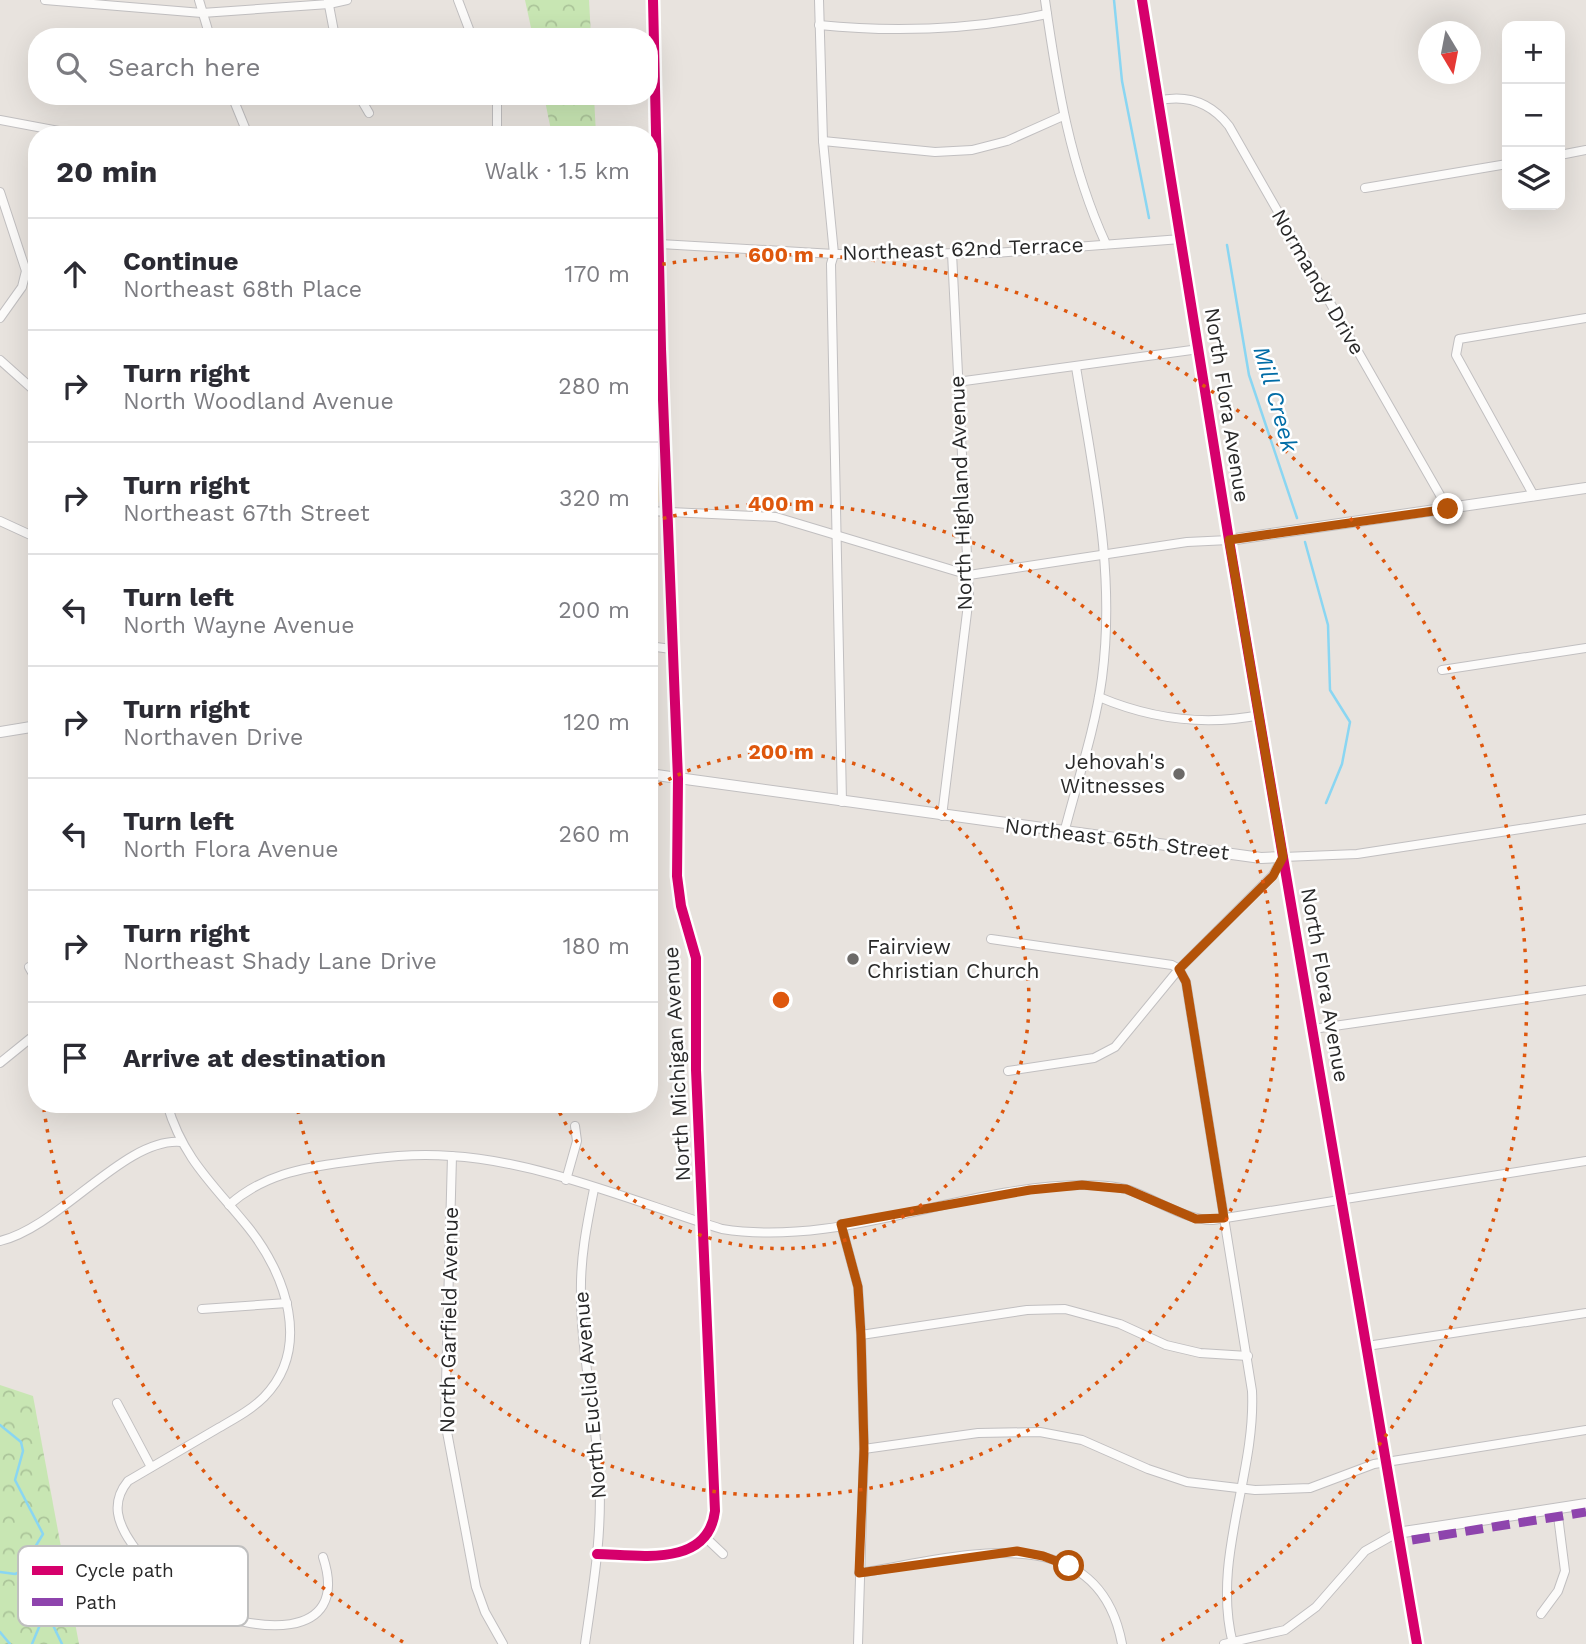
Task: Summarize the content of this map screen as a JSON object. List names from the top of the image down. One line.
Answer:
{"streets":{"street":["Northeast 62nd Terrace","Normandy Drive","North Flora Avenue","North Highland Avenue","Northeast 65th Street","North Michigan Avenue","North Garfield Avenue","North Euclid Avenue"]},"crossings":[["Northeast 62nd Terrace","North Flora Avenue"],["Northeast 62nd Terrace","North Highland Avenue"],["Northeast 62nd Terrace","North Michigan Avenue"],["Normandy Drive","North Flora Avenue"],["North Flora Avenue","Northeast 65th Street"],["North Highland Avenue","Northeast 65th Street"],["Northeast 65th Street","North Michigan Avenue"]],"water":["Mill Creek"],"places":["Jehovah's Witnesses","Fairview Christian Church"],"legend":["Cycle path","Path"],"north":"bottom","page":{"map_buttons":["+","−"],"search":"Search here","heading":["20 min","Walk · 1.5 km"],"list":[["Continue","Northeast 68th Place","170 m"],["Turn right","North Woodland Avenue","280 m"],["Turn right","Northeast 67th Street","320 m"],["Turn left","North Wayne Avenue","200 m"],["Turn right","Northaven Drive","120 m"],["Turn left","North Flora Avenue","260 m"],["Turn right","Northeast Shady Lane Drive","180 m"],"Arrive at destination"]},"rings":["600 m","400 m","200 m"]}
